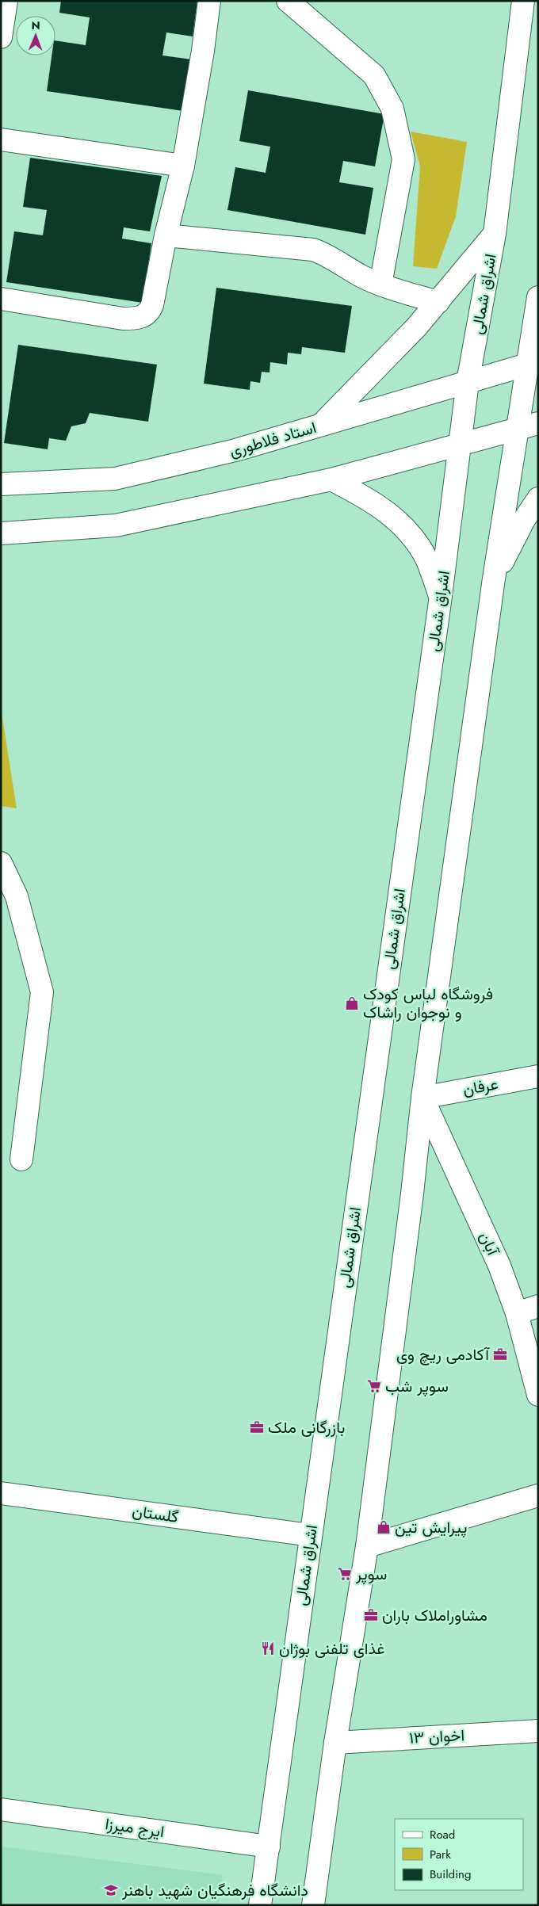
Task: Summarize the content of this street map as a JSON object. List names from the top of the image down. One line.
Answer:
{"streets":{"main road":["اشراق شمالی","استاد فلاطوری","عرفان","آبان","گلستان","اخوان ۱۳","ایرج میرزا"]},"crossings":[["اشراق شمالی","استاد فلاطوری"],["اشراق شمالی","گلستان"],["اشراق شمالی","ایرج میرزا"],["عرفان","آبان"]],"places":{"shop":["فروشگاه لباس کودک و نوجوان راشاک","پیرایش تین"],"office":["آکادمی ریچ وی","بازرگانی ملک","مشاوراملاک باران"],"supermarket":["سوپر شب","سوپر"],"restaurant":["غذای تلفنی بوژان"],"school or university":["دانشگاه فرهنگیان شهید باهنر"]},"legend":["Road","Park","Building"],"north":"top"}
